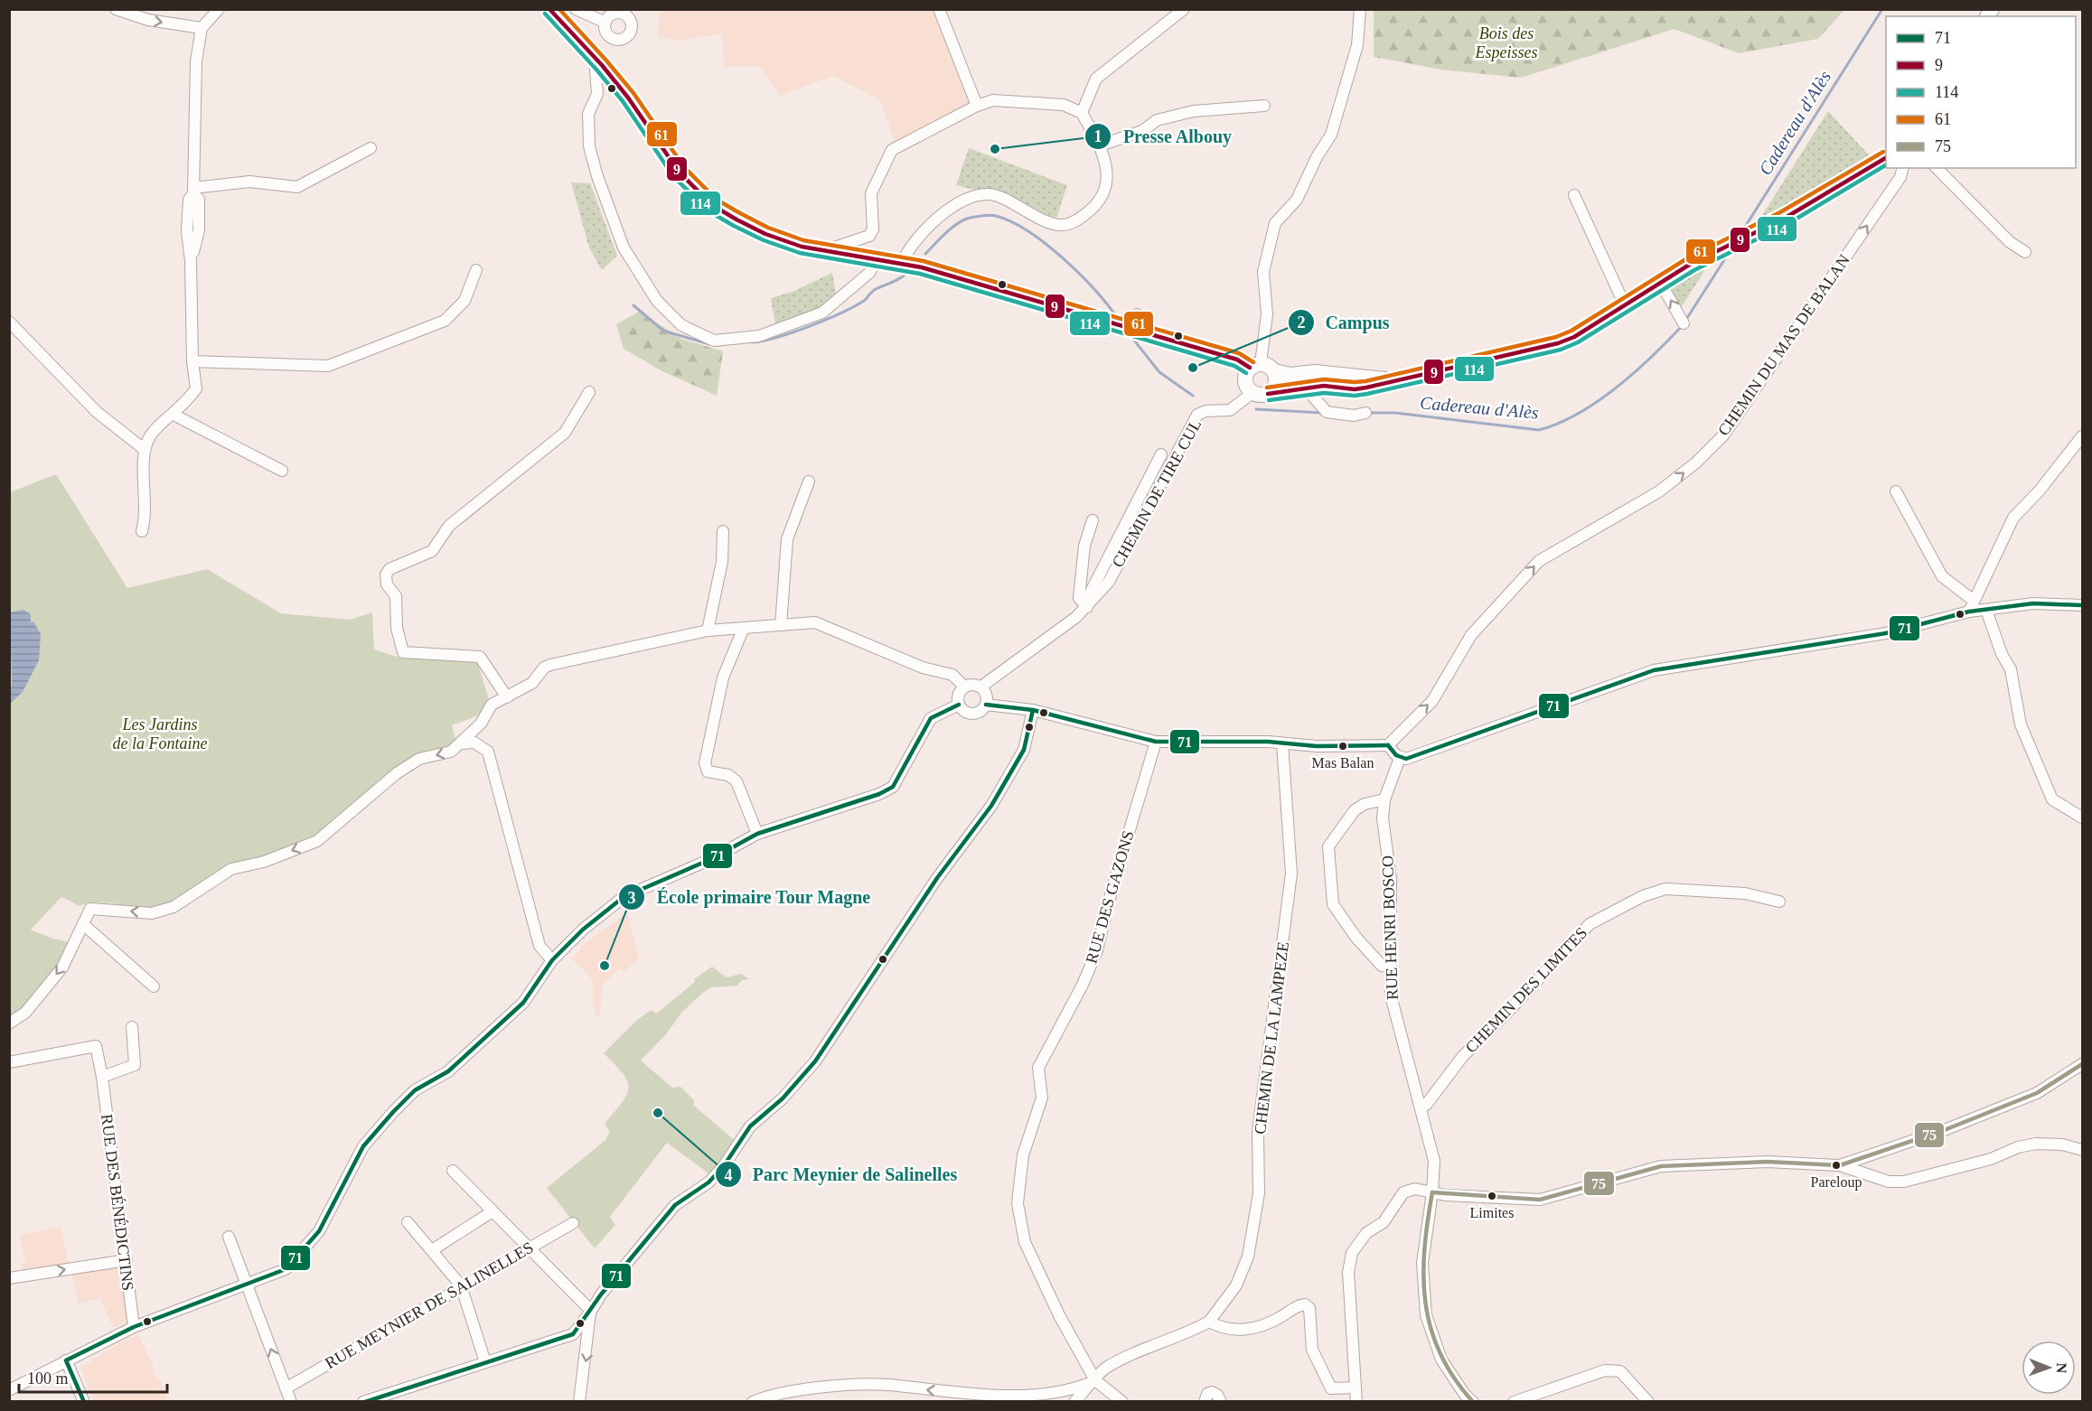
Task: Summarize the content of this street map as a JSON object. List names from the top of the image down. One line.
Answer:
{"streets":{"street":["CHEMIN DU MAS DE BALAN","CHEMIN DE TIRE CUL","RUE DES GAZONS","RUE HENRI BOSCO","CHEMIN DES LIMITES","CHEMIN DE LA LAMPEZE","RUE DES BÉNÉDICTINS","RUE MEYNIER DE SALINELLES"]},"crossings":[["RUE HENRI BOSCO","CHEMIN DES LIMITES"]],"one_way":["CHEMIN DU MAS DE BALAN"],"water":["Cadereau d'Alès"],"parks":["Bois des Espeisses","Les Jardins de la Fontaine"],"places":["Presse Albouy","Campus","Mas Balan","École primaire Tour Magne","Parc Meynier de Salinelles","Pareloup","Limites"],"lines":["transit line 9","transit line 61","transit line 114","transit line 71","transit line 75"],"legend":["71","9","114","61","75"],"scale_bar":"100 m","north":"right"}
